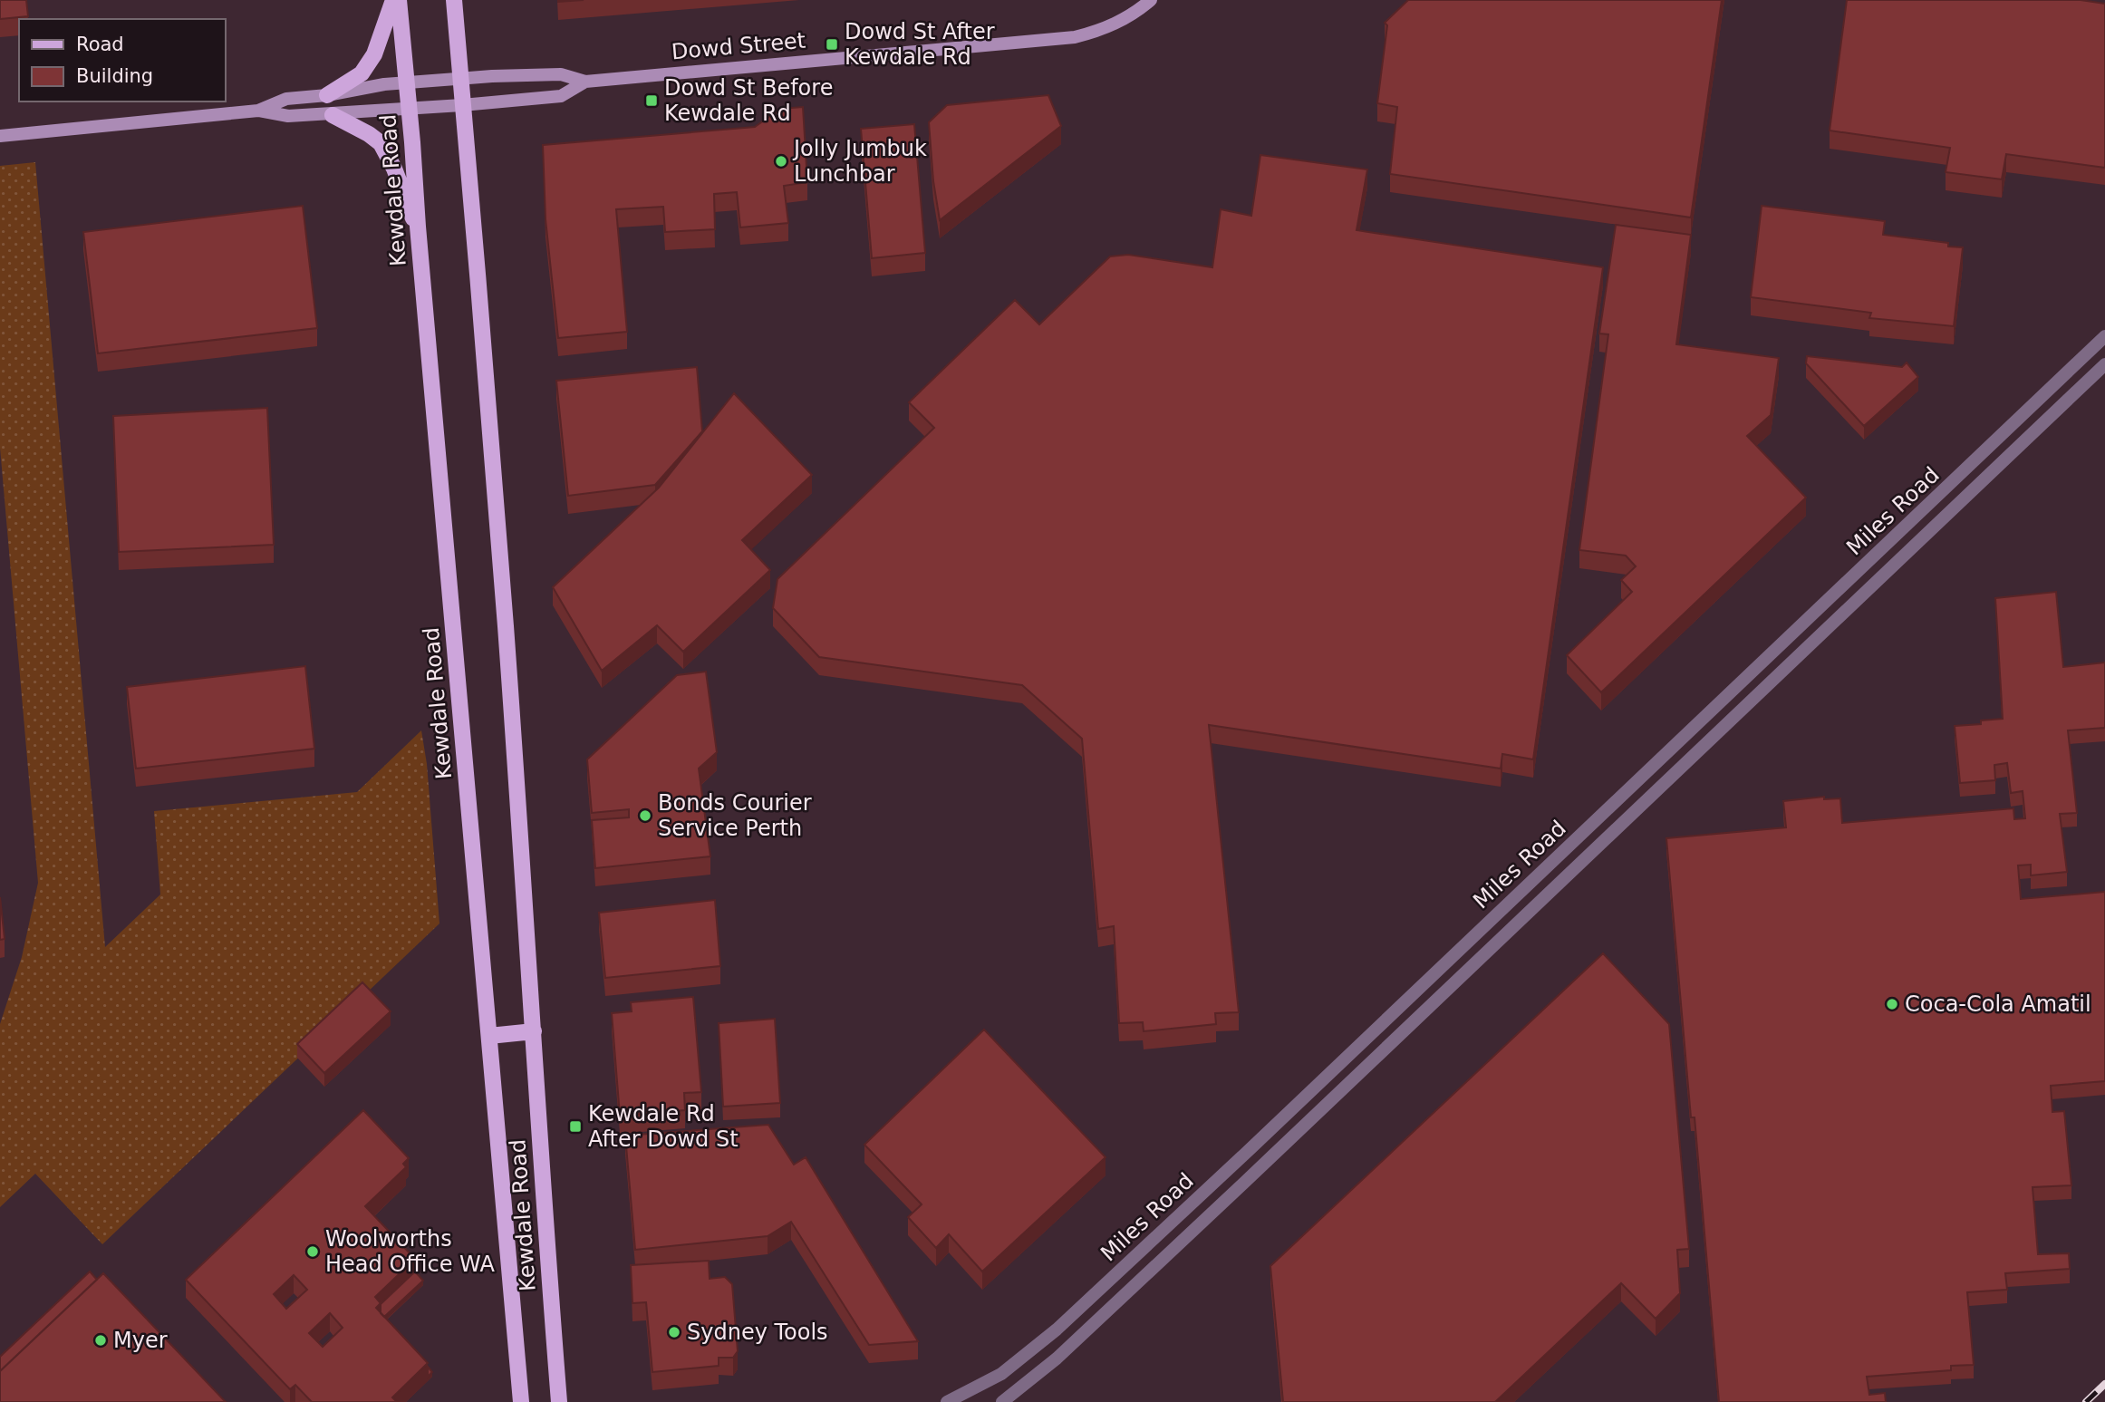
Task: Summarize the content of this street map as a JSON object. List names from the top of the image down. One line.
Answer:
{"streets":{"main road":["Dowd Street","Kewdale Road"],"street":["Miles Road"]},"crossings":[["Dowd Street","Kewdale Road"]],"places":{"transit":["Dowd St After Kewdale Rd","Dowd St Before Kewdale Rd","Kewdale Rd After Dowd St"],"other":["Jolly Jumbuk Lunchbar","Bonds Courier Service Perth","Coca-Cola Amatil","Woolworths Head Office WA","Sydney Tools","Myer"]},"legend":["Road","Building"]}
